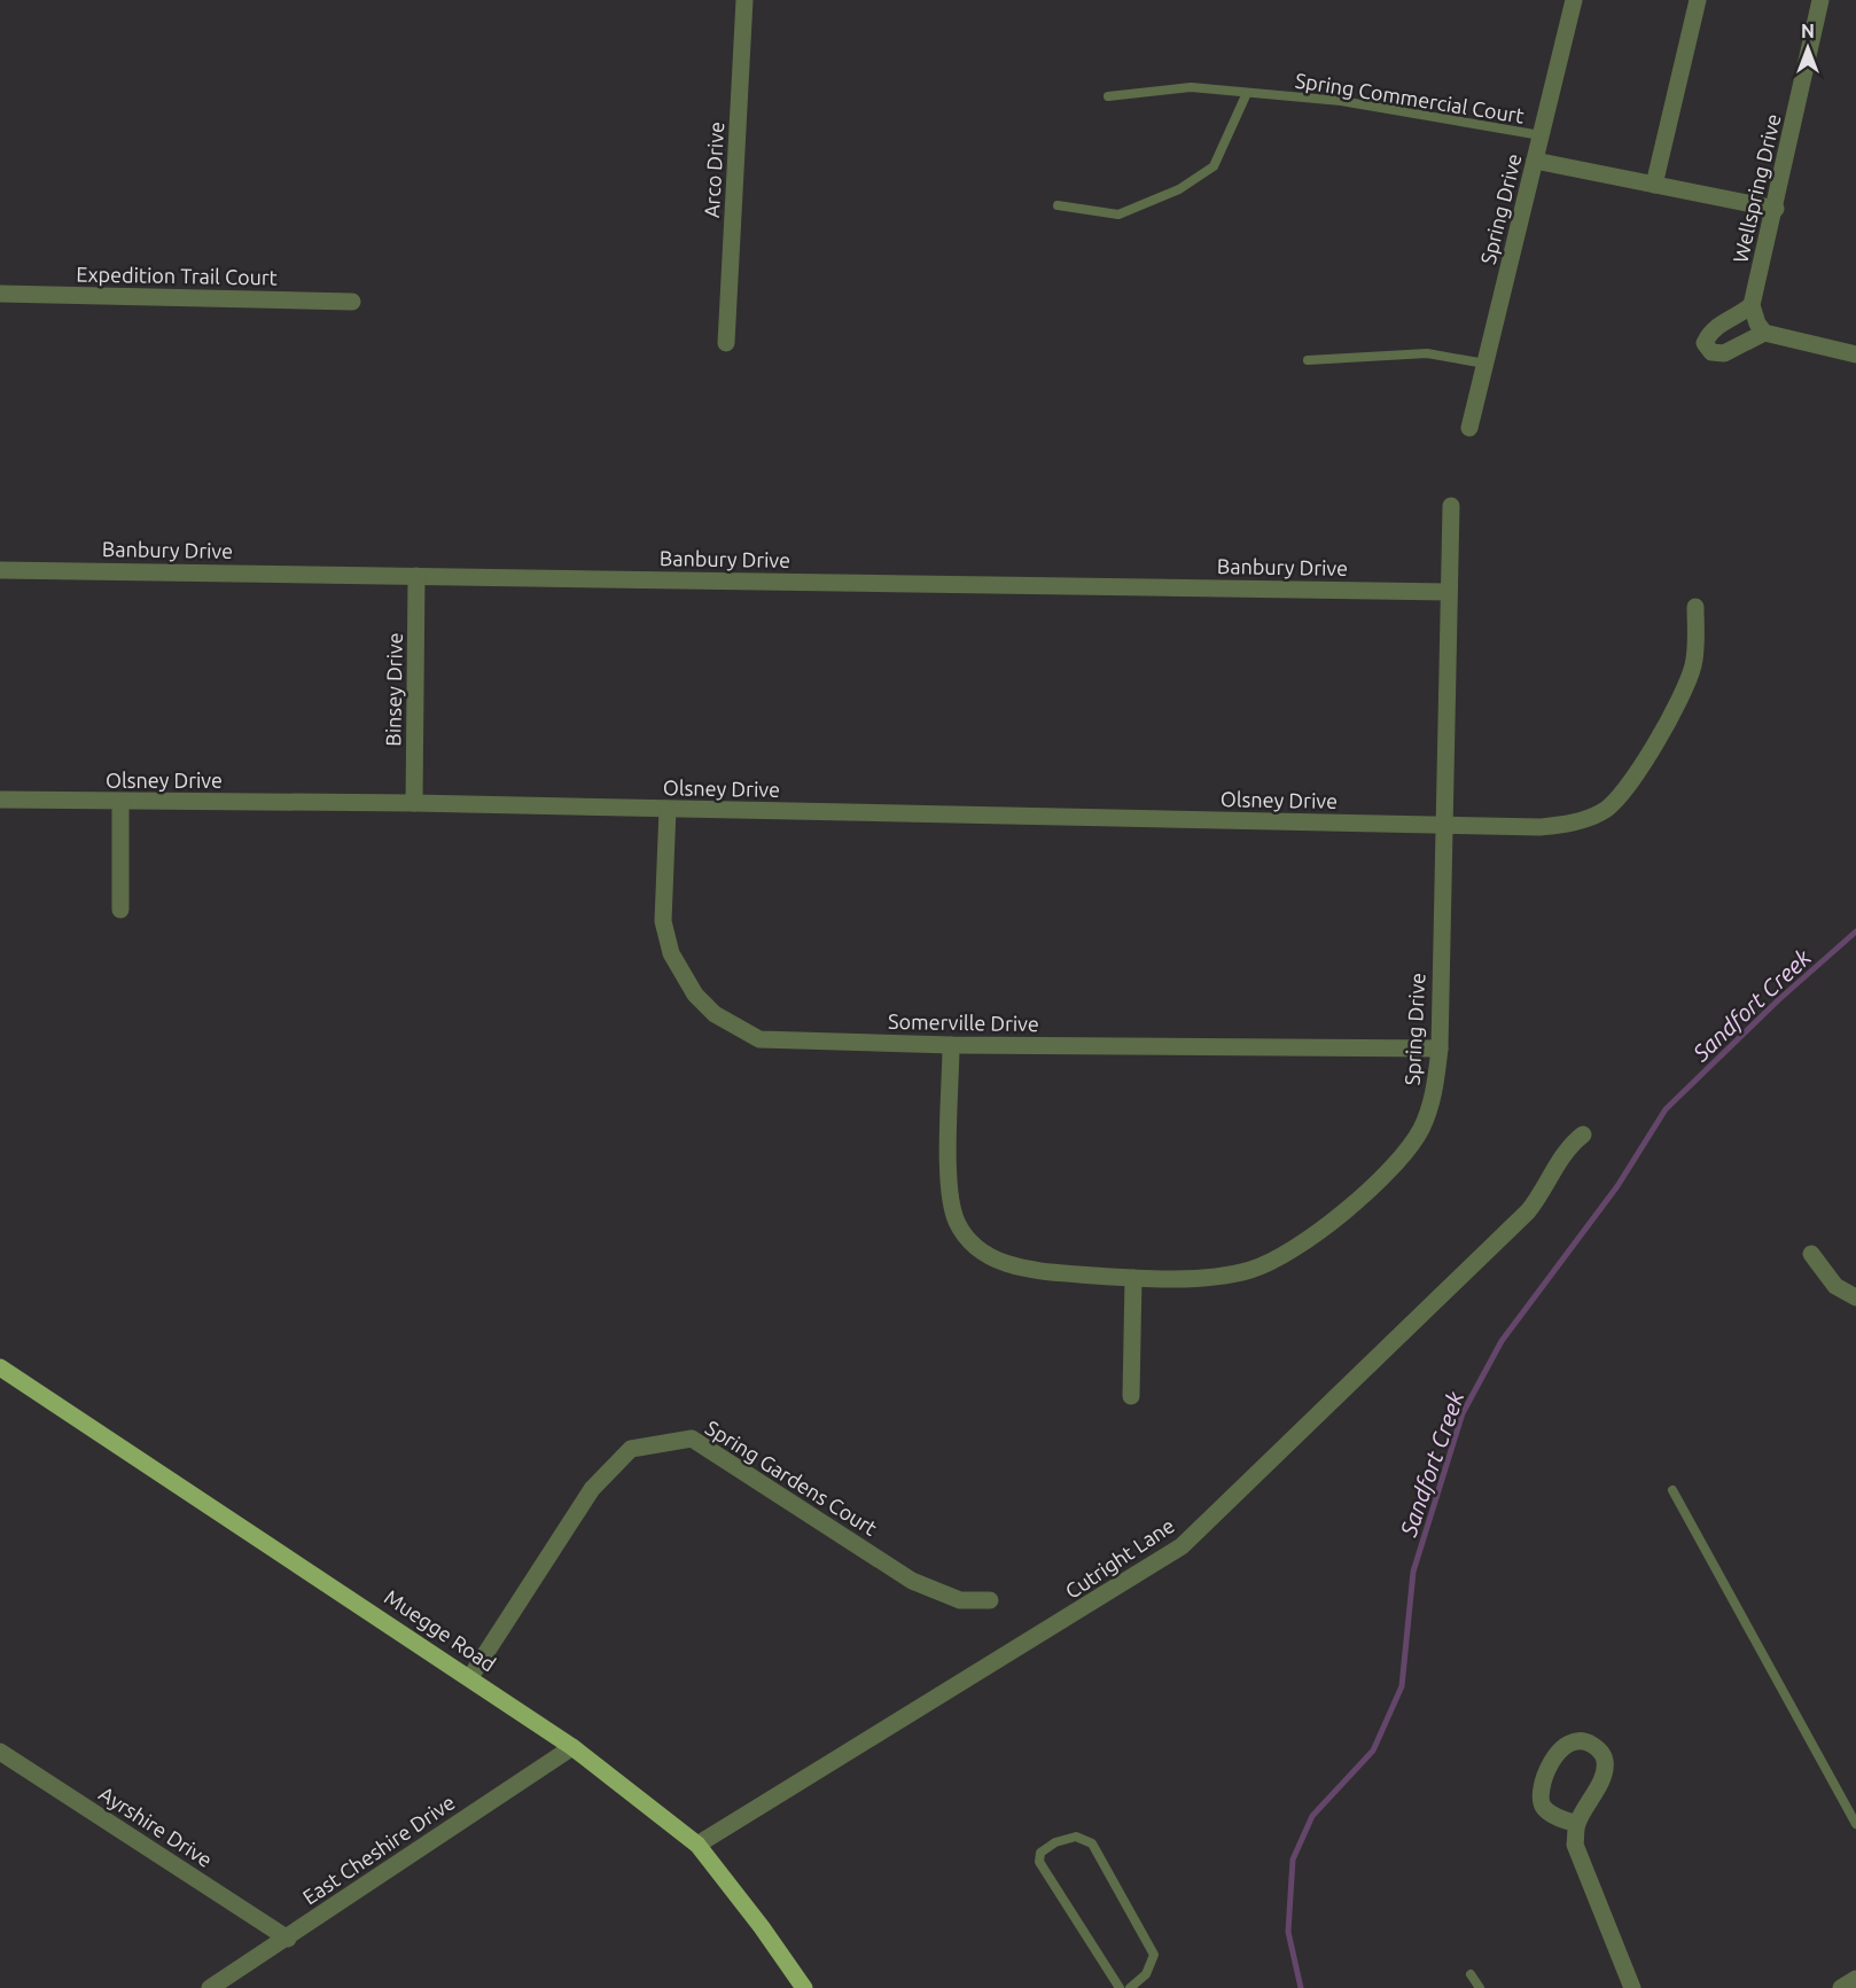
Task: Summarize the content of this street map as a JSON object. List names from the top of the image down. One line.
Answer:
{"streets":{"main road":["Muegge Road"],"street":["Arco Drive","Wellspring Drive","Spring Drive","Expedition Trail Court","Banbury Drive","Binsey Drive","Olsney Drive","Somerville Drive","Spring Gardens Court","Cutright Lane","Ayrshire Drive","East Cheshire Drive"],"lane":["Spring Commercial Court"]},"crossings":[["Spring Commercial Court","Spring Drive"],["Spring Drive","Banbury Drive"],["Spring Drive","Olsney Drive"],["Spring Drive","Somerville Drive"],["Banbury Drive","Binsey Drive"],["Binsey Drive","Olsney Drive"],["Olsney Drive","Somerville Drive"],["Spring Gardens Court","Muegge Road"],["Cutright Lane","Muegge Road"],["Muegge Road","East Cheshire Drive"],["Ayrshire Drive","East Cheshire Drive"]],"water":["Sandfort Creek"],"north":"top"}
